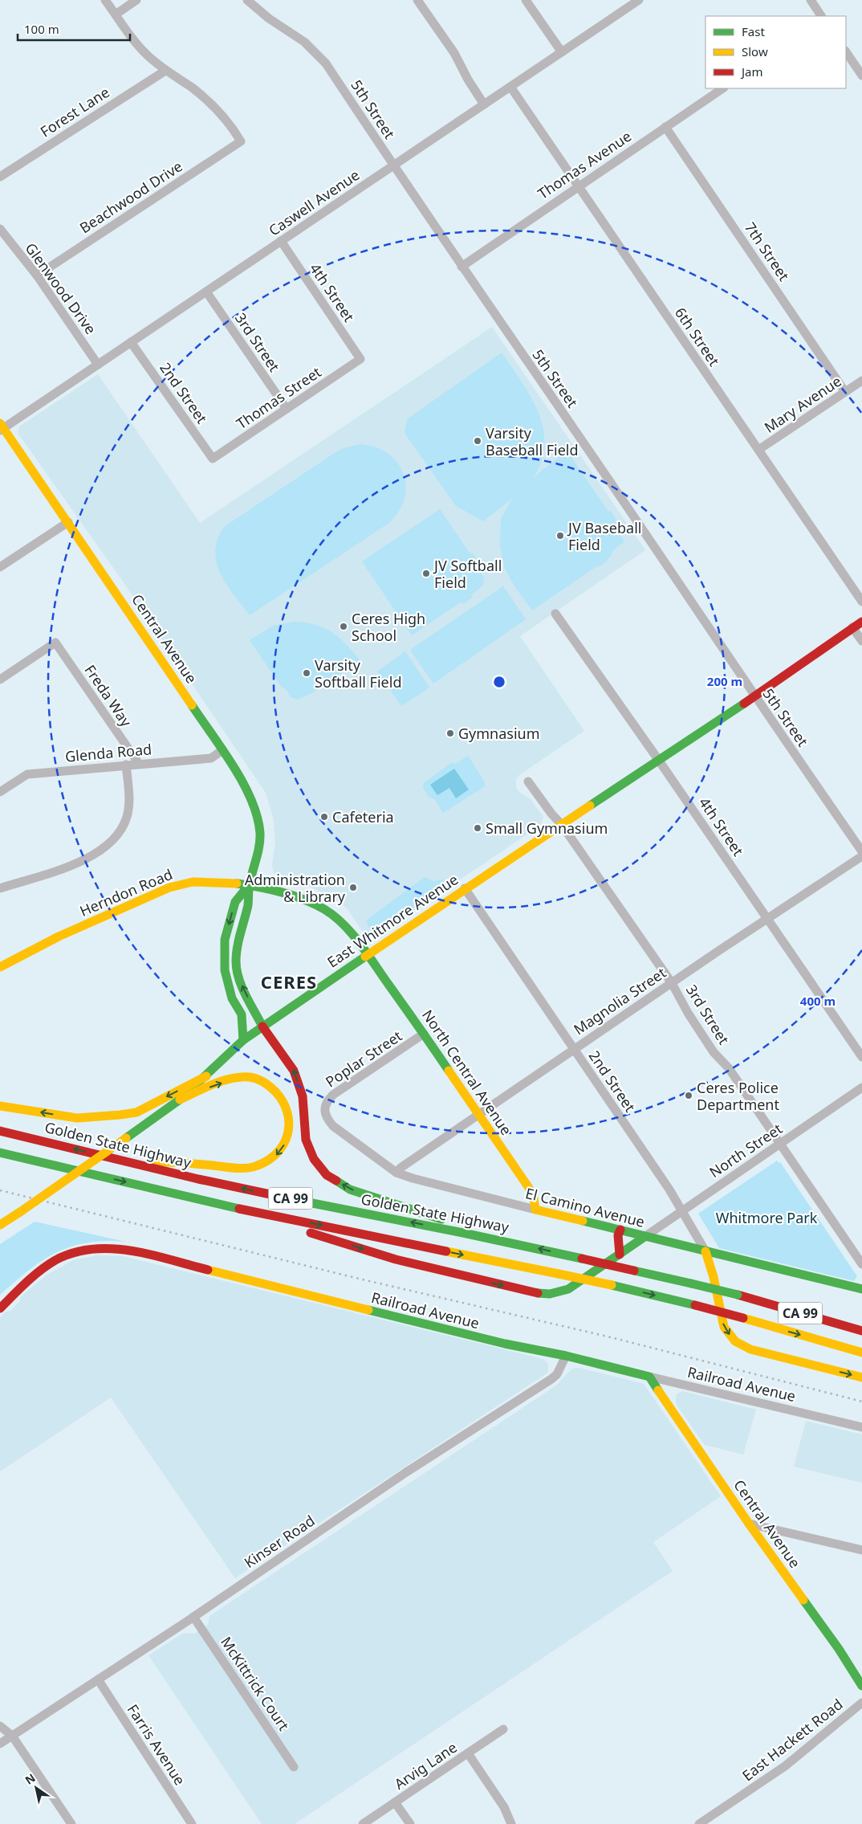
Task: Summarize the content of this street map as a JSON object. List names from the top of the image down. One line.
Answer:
{"streets":{"main road":["Central Avenue","Herndon Road","East Whitmore Avenue","North Central Avenue","Golden State Highway","CA 99","El Camino Avenue","Railroad Avenue"],"street":["5th Street","Forest Lane","Thomas Avenue","Beachwood Drive","Caswell Avenue","7th Street","Glenwood Drive","4th Street","6th Street","3rd Street","2nd Street","Thomas Street","Mary Avenue","Freda Way","Glenda Road","Magnolia Street","Poplar Street","North Street","Kinser Road","McKittrick Court","East Hackett Road","Farris Avenue","Arvig Lane"]},"crossings":[["5th Street","Thomas Avenue"],["5th Street","Caswell Avenue"],["5th Street","East Whitmore Avenue"],["Forest Lane","Beachwood Drive"],["Thomas Avenue","7th Street"],["Thomas Avenue","6th Street"],["Beachwood Drive","Glenwood Drive"],["Caswell Avenue","Glenwood Drive"],["Caswell Avenue","4th Street"],["Caswell Avenue","6th Street"],["Caswell Avenue","3rd Street"],["Caswell Avenue","2nd Street"],["Caswell Avenue","Central Avenue"],["7th Street","Mary Avenue"],["4th Street","Thomas Street"],["4th Street","East Whitmore Avenue"],["4th Street","Magnolia Street"],["6th Street","Mary Avenue"],["3rd Street","Thomas Street"],["3rd Street","East Whitmore Avenue"],["3rd Street","Magnolia Street"],["3rd Street","North Street"],["2nd Street","Thomas Street"],["2nd Street","East Whitmore Avenue"],["2nd Street","Magnolia Street"],["2nd Street","North Street"],["2nd Street","El Camino Avenue"],["Central Avenue","Glenda Road"],["Central Avenue","Herndon Road"],["Central Avenue","Railroad Avenue"],["Freda Way","Glenda Road"],["Herndon Road","East Whitmore Avenue"],["Herndon Road","North Central Avenue"],["East Whitmore Avenue","North Central Avenue"],["Magnolia Street","North Central Avenue"],["Magnolia Street","El Camino Avenue"],["Poplar Street","North Central Avenue"],["Poplar Street","El Camino Avenue"],["North Central Avenue","El Camino Avenue"],["North Street","El Camino Avenue"],["Railroad Avenue","Kinser Road"],["Kinser Road","McKittrick Court"],["Kinser Road","Farris Avenue"]],"districts":["CERES"],"parks":["Whitmore Park"],"places":["Varsity Baseball Field","JV Baseball Field","JV Softball Field","Ceres High School","Varsity Softball Field","Gymnasium","Cafeteria","Small Gymnasium","Administration & Library","Ceres Police Department"],"legend":["Fast","Slow","Jam"],"scale_bar":"100 m","north":"top left","rings":["200 m","400 m"]}
